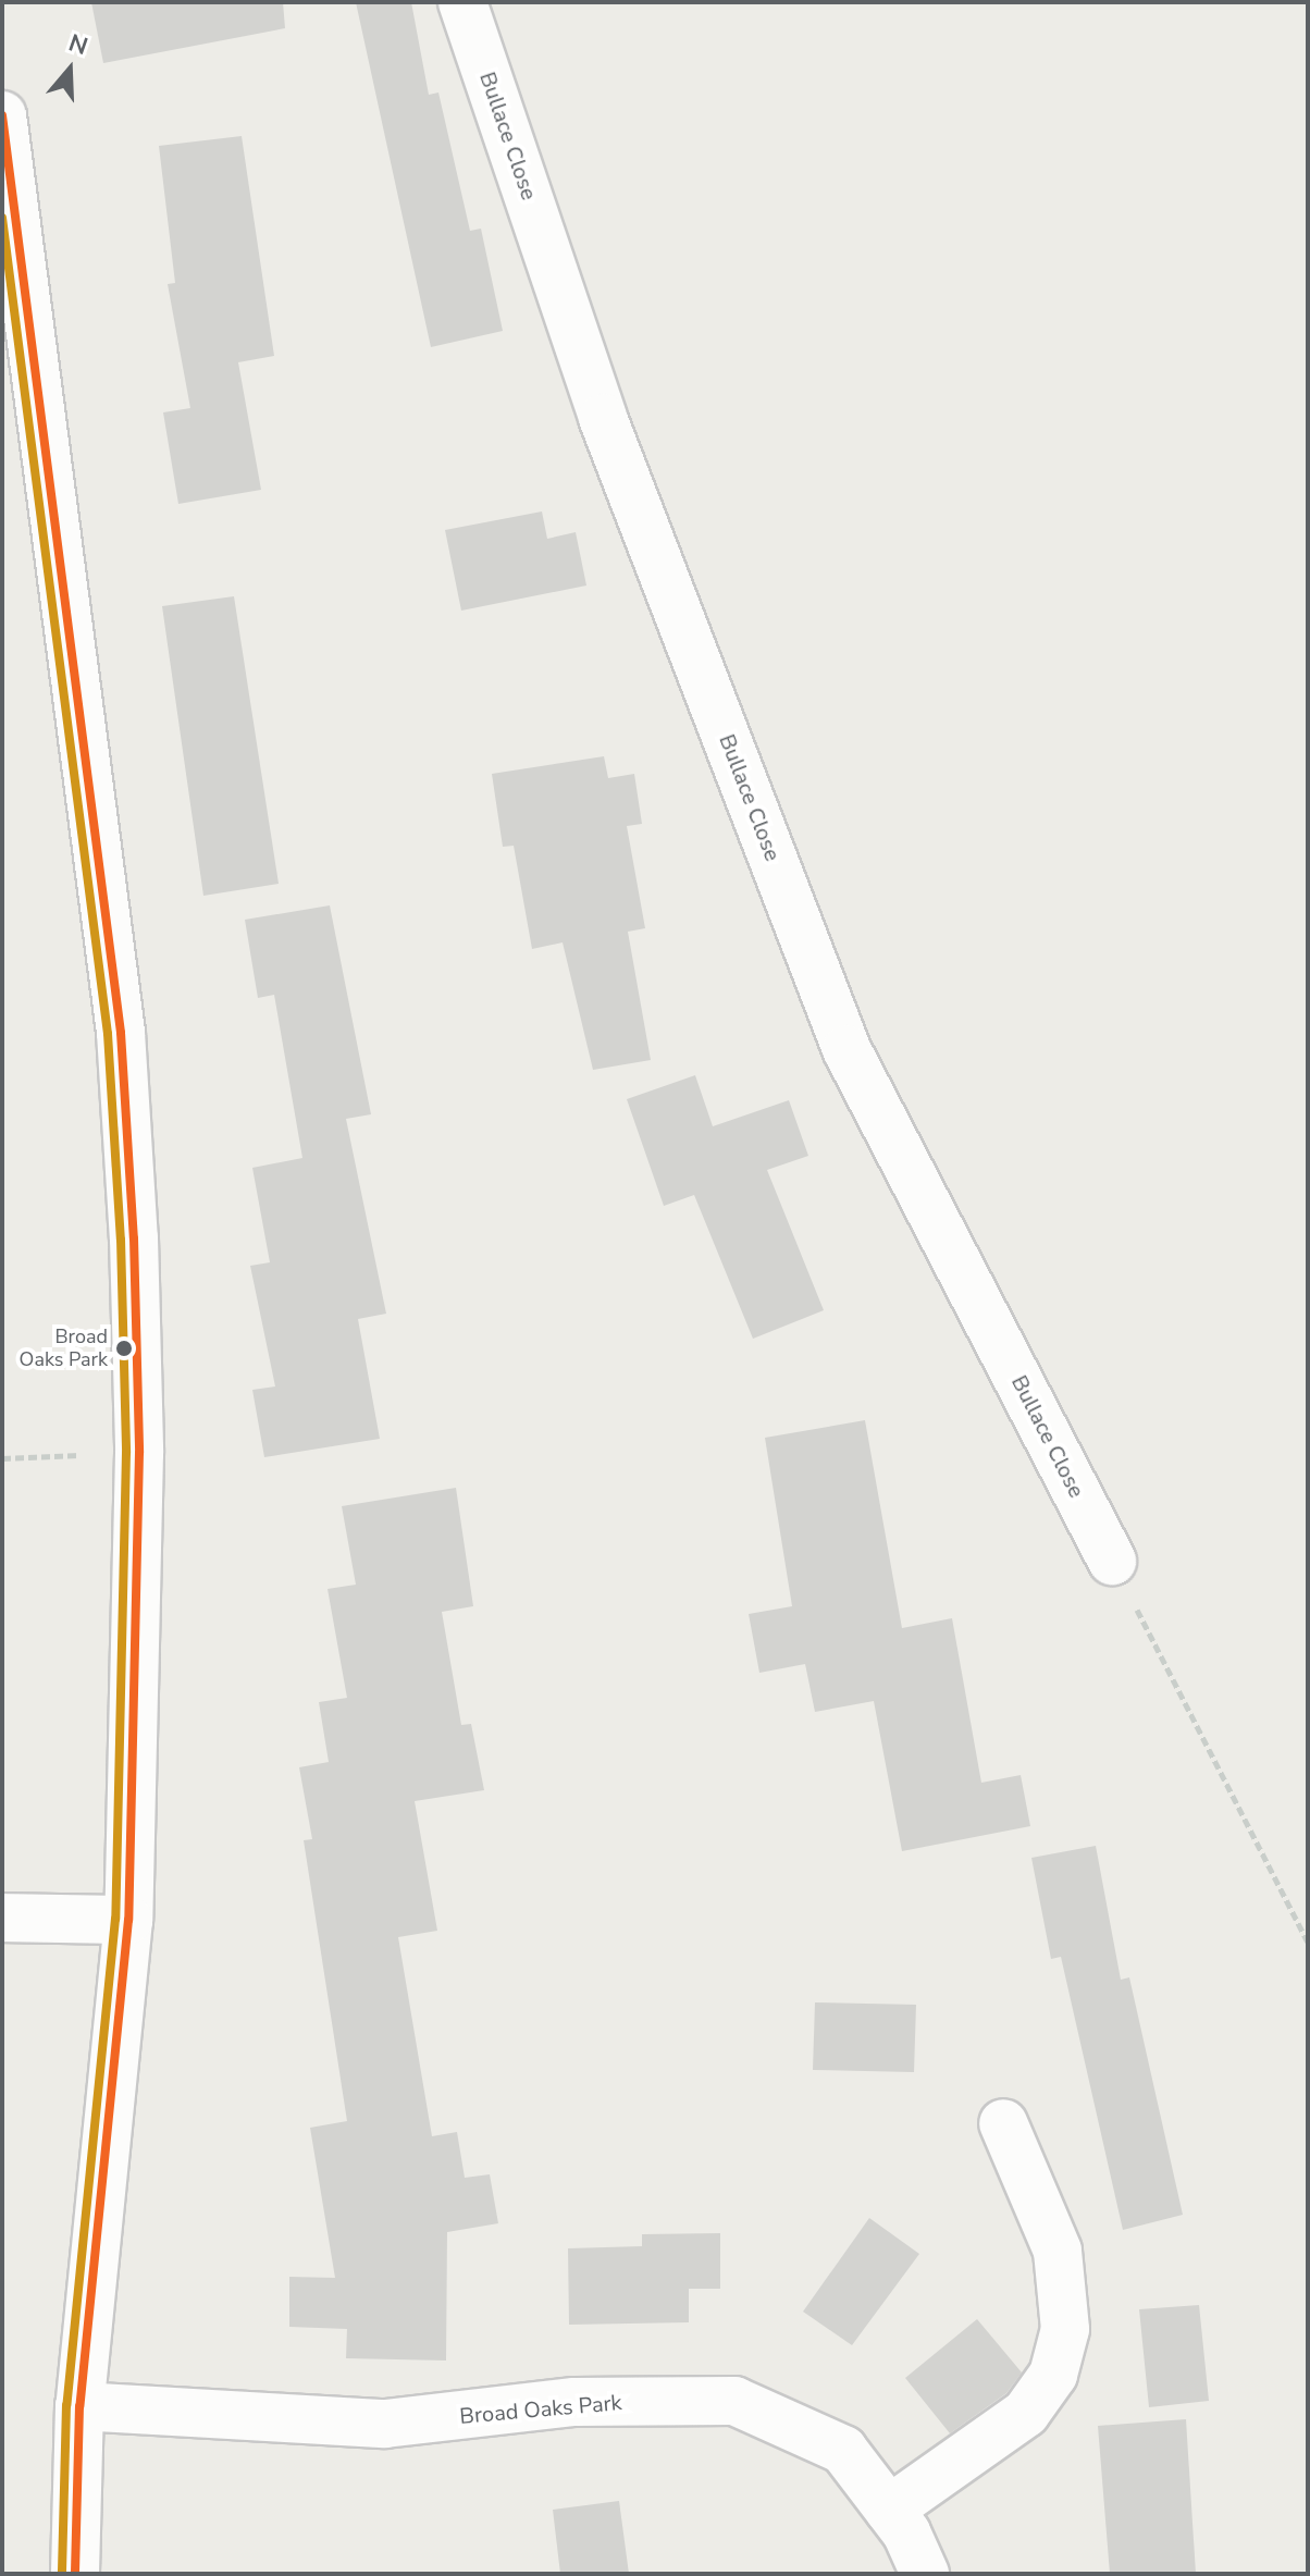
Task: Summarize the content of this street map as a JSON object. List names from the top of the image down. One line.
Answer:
{"streets":{"street":["Bullace Close","Broad Oaks Park"]},"places":["Broad Oaks Park"],"north":"top"}
